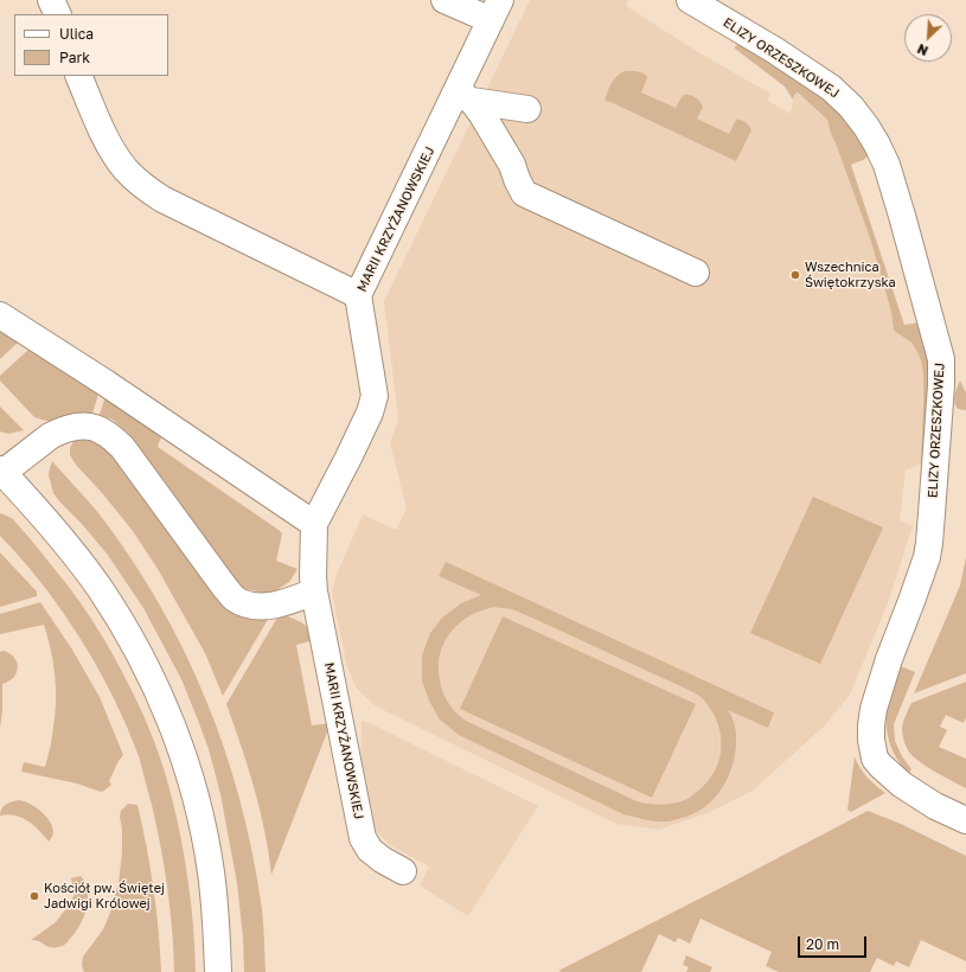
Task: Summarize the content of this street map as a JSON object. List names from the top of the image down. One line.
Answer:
{"streets":{"street":["ELIZY ORZESZKOWEJ","MARII KRZYŻANOWSKIEJ"]},"places":["Wszechnica Świętokrzyska","Kościół pw. Świętej Jadwigi Królowej"],"legend":["Ulica","Park"],"scale_bar":"20 m","north":"bottom left"}
